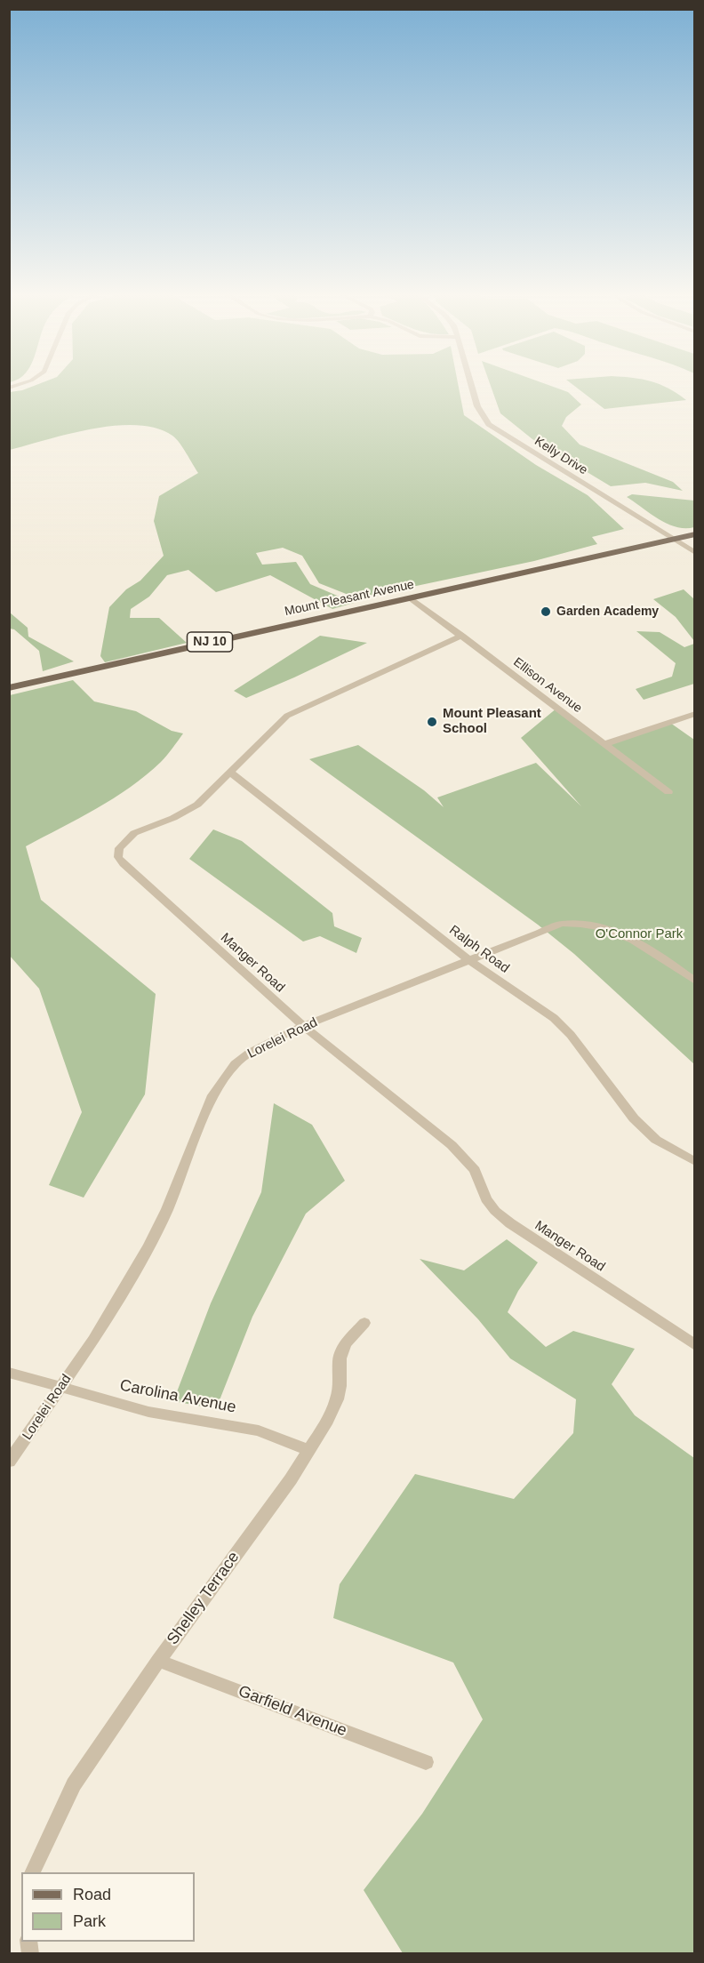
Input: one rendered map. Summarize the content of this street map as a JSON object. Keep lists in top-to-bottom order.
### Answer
{
  "streets": {
    "main road": ["Mount Pleasant Avenue", "NJ 10"],
    "street": [
      "Kelly Drive",
      "Ellison Avenue",
      "Ralph Road",
      "Manger Road",
      "Lorelei Road",
      "Carolina Avenue",
      "Shelley Terrace",
      "Garfield Avenue"
    ]
  },
  "crossings": [
    ["Kelly Drive", "Mount Pleasant Avenue"],
    ["Mount Pleasant Avenue", "Ellison Avenue"],
    ["Ellison Avenue", "Manger Road"],
    ["Ralph Road", "Manger Road"],
    ["Ralph Road", "Lorelei Road"],
    ["Manger Road", "Lorelei Road"],
    ["Lorelei Road", "Carolina Avenue"],
    ["Carolina Avenue", "Shelley Terrace"],
    ["Shelley Terrace", "Garfield Avenue"]
  ],
  "parks": ["O'Connor Park"],
  "places": ["Garden Academy", "Mount Pleasant School"],
  "legend": ["Road", "Park"]
}
